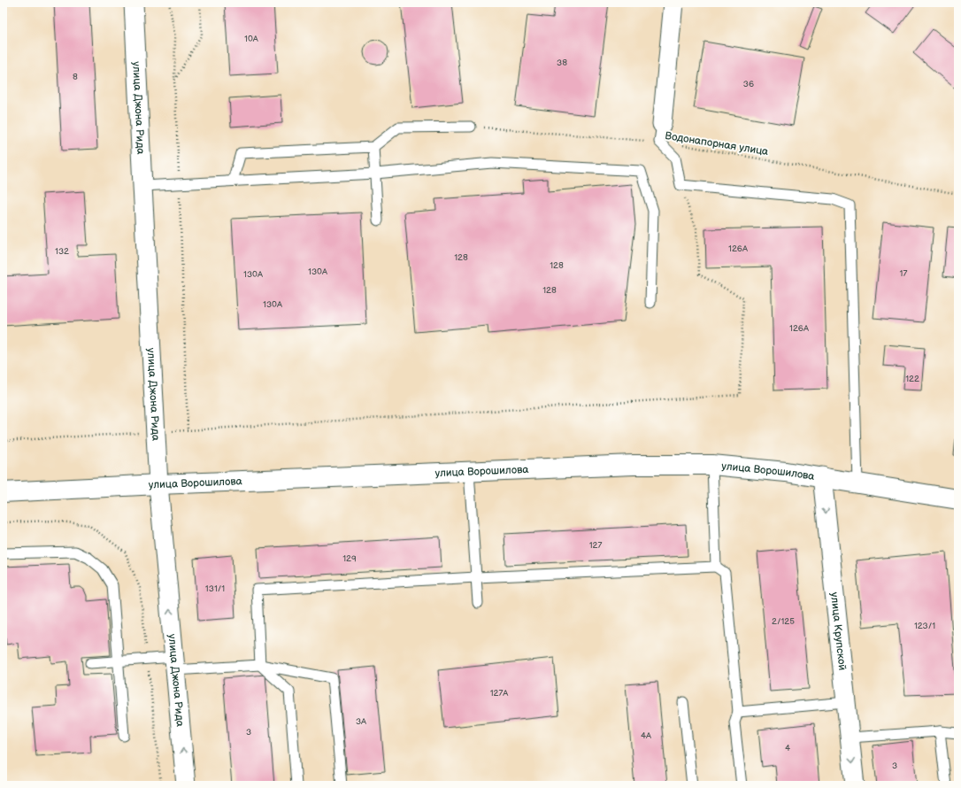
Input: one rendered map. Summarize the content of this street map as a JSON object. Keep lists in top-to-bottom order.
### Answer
{
  "streets": {
    "main road": ["улица Ворошилова"],
    "street": ["улица Джона Рида", "улица Крупской"],
    "path": ["Водонапорная улица"]
  },
  "crossings": [
    ["улица Джона Рида", "улица Ворошилова"],
    ["улица Ворошилова", "улица Крупской"]
  ],
  "one_way": ["улица Джона Рида", "улица Крупской"],
  "house_numbers": [
    "10А",
    "38",
    "8",
    "36",
    "126А",
    "132",
    "128",
    "128",
    "130А",
    "17",
    "130А",
    "128",
    "130А",
    "126А",
    "122",
    "127",
    "129",
    "131/1",
    "2/125",
    "123/1",
    "127А",
    "3А",
    "3",
    "4А",
    "4",
    "3"
  ]
}
